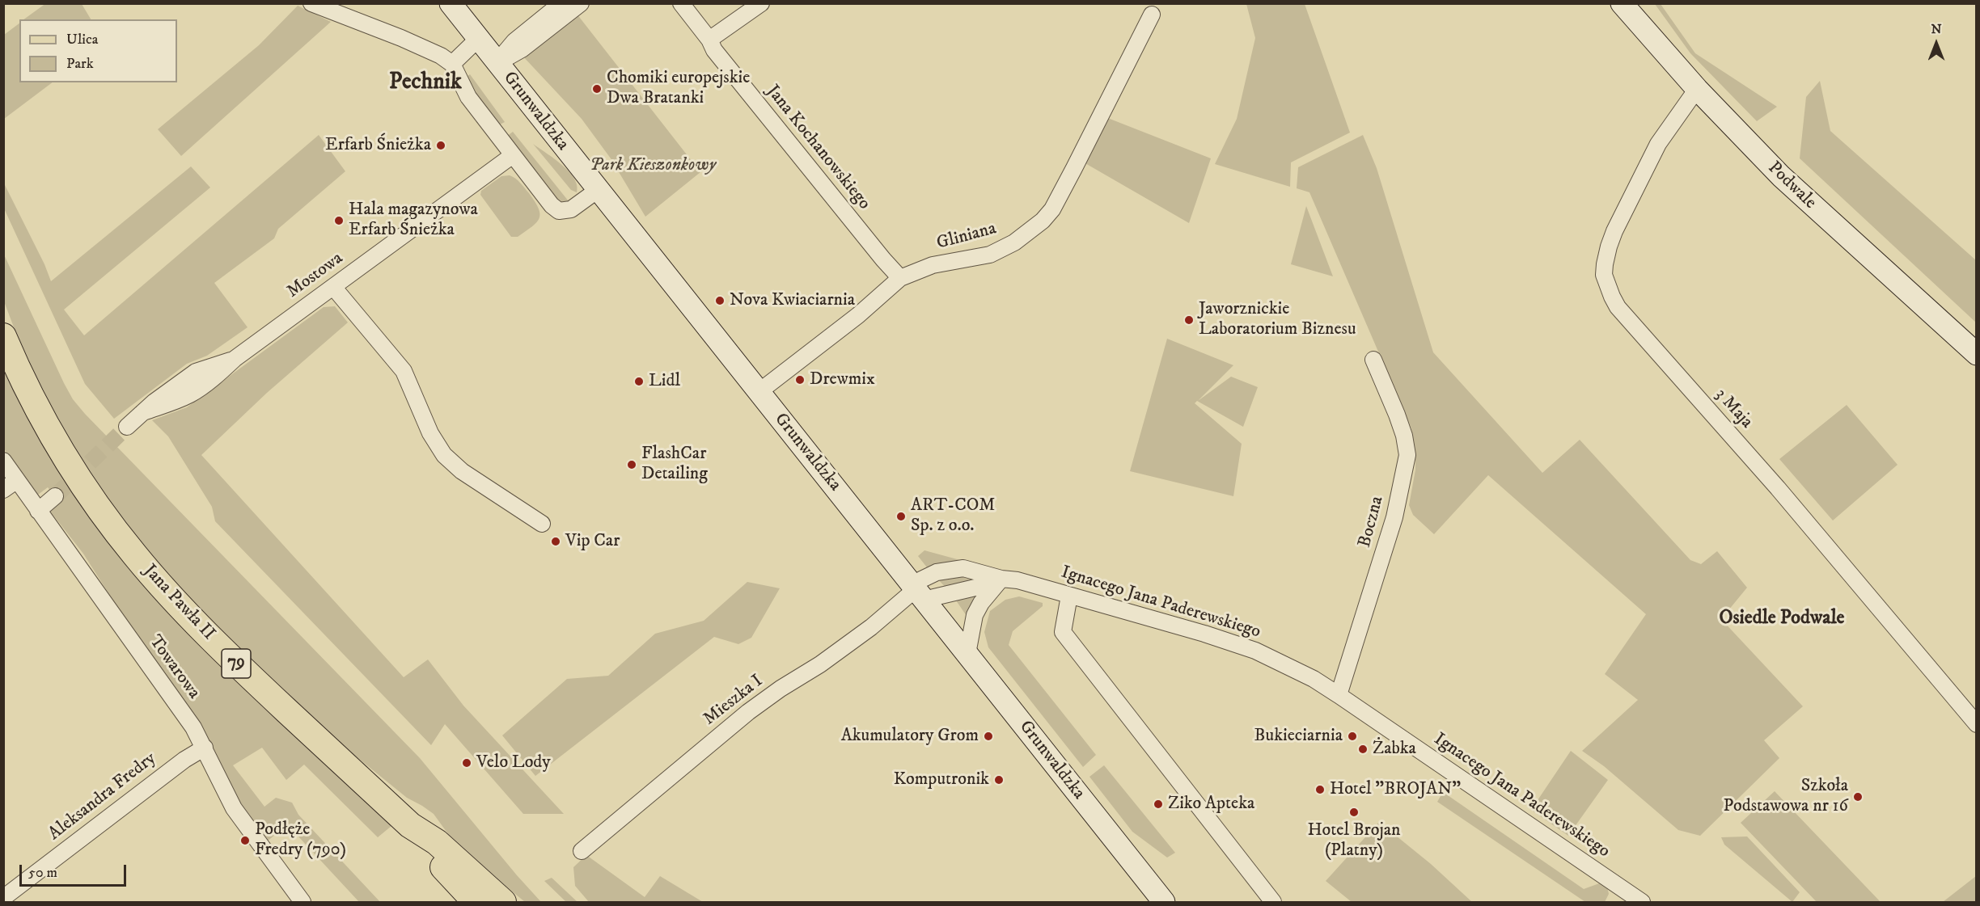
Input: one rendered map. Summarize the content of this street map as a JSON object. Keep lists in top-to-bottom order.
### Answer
{
  "streets": {
    "main road": ["Jana Pawła II", "79"],
    "street": [
      "Grunwaldzka",
      "Jana Kochanowskiego",
      "Podwale",
      "Gliniana",
      "Mostowa",
      "3 Maja",
      "Boczna",
      "Ignacego Jana Paderewskiego",
      "Towarowa",
      "Mieszka I",
      "Aleksandra Fredry"
    ]
  },
  "crossings": [
    ["Grunwaldzka", "Gliniana"],
    ["Grunwaldzka", "Ignacego Jana Paderewskiego"],
    ["Grunwaldzka", "Mieszka I"],
    ["Jana Kochanowskiego", "Gliniana"],
    ["Podwale", "3 Maja"],
    ["Boczna", "Ignacego Jana Paderewskiego"],
    ["Ignacego Jana Paderewskiego", "Mieszka I"],
    ["Towarowa", "Aleksandra Fredry"]
  ],
  "districts": ["Pechnik", "Osiedle Podwale"],
  "parks": ["Park Kieszonkowy"],
  "places": [
    "Chomiki europejskie Dwa Bratanki",
    "Erfarb Śnieżka",
    "Hala magazynowa Erfarb Śnieżka",
    "Nova Kwiaciarnia",
    "Jaworznickie Laboratorium Biznesu",
    "Drewmix",
    "Lidl",
    "FlashCar Detailing",
    "ART-COM Sp. z o.o.",
    "Vip Car",
    "Akumulatory Grom",
    "Bukieciarnia",
    "Żabka",
    "Velo Lody",
    "Komputronik",
    "Hotel \"BROJAN\"",
    "Szkoła Podstawowa nr 16",
    "Ziko Apteka",
    "Hotel Brojan (Platny)",
    "Podłęże Fredry (790)"
  ],
  "legend": ["Ulica", "Park"],
  "scale_bar": "50 m",
  "north": "top"
}
